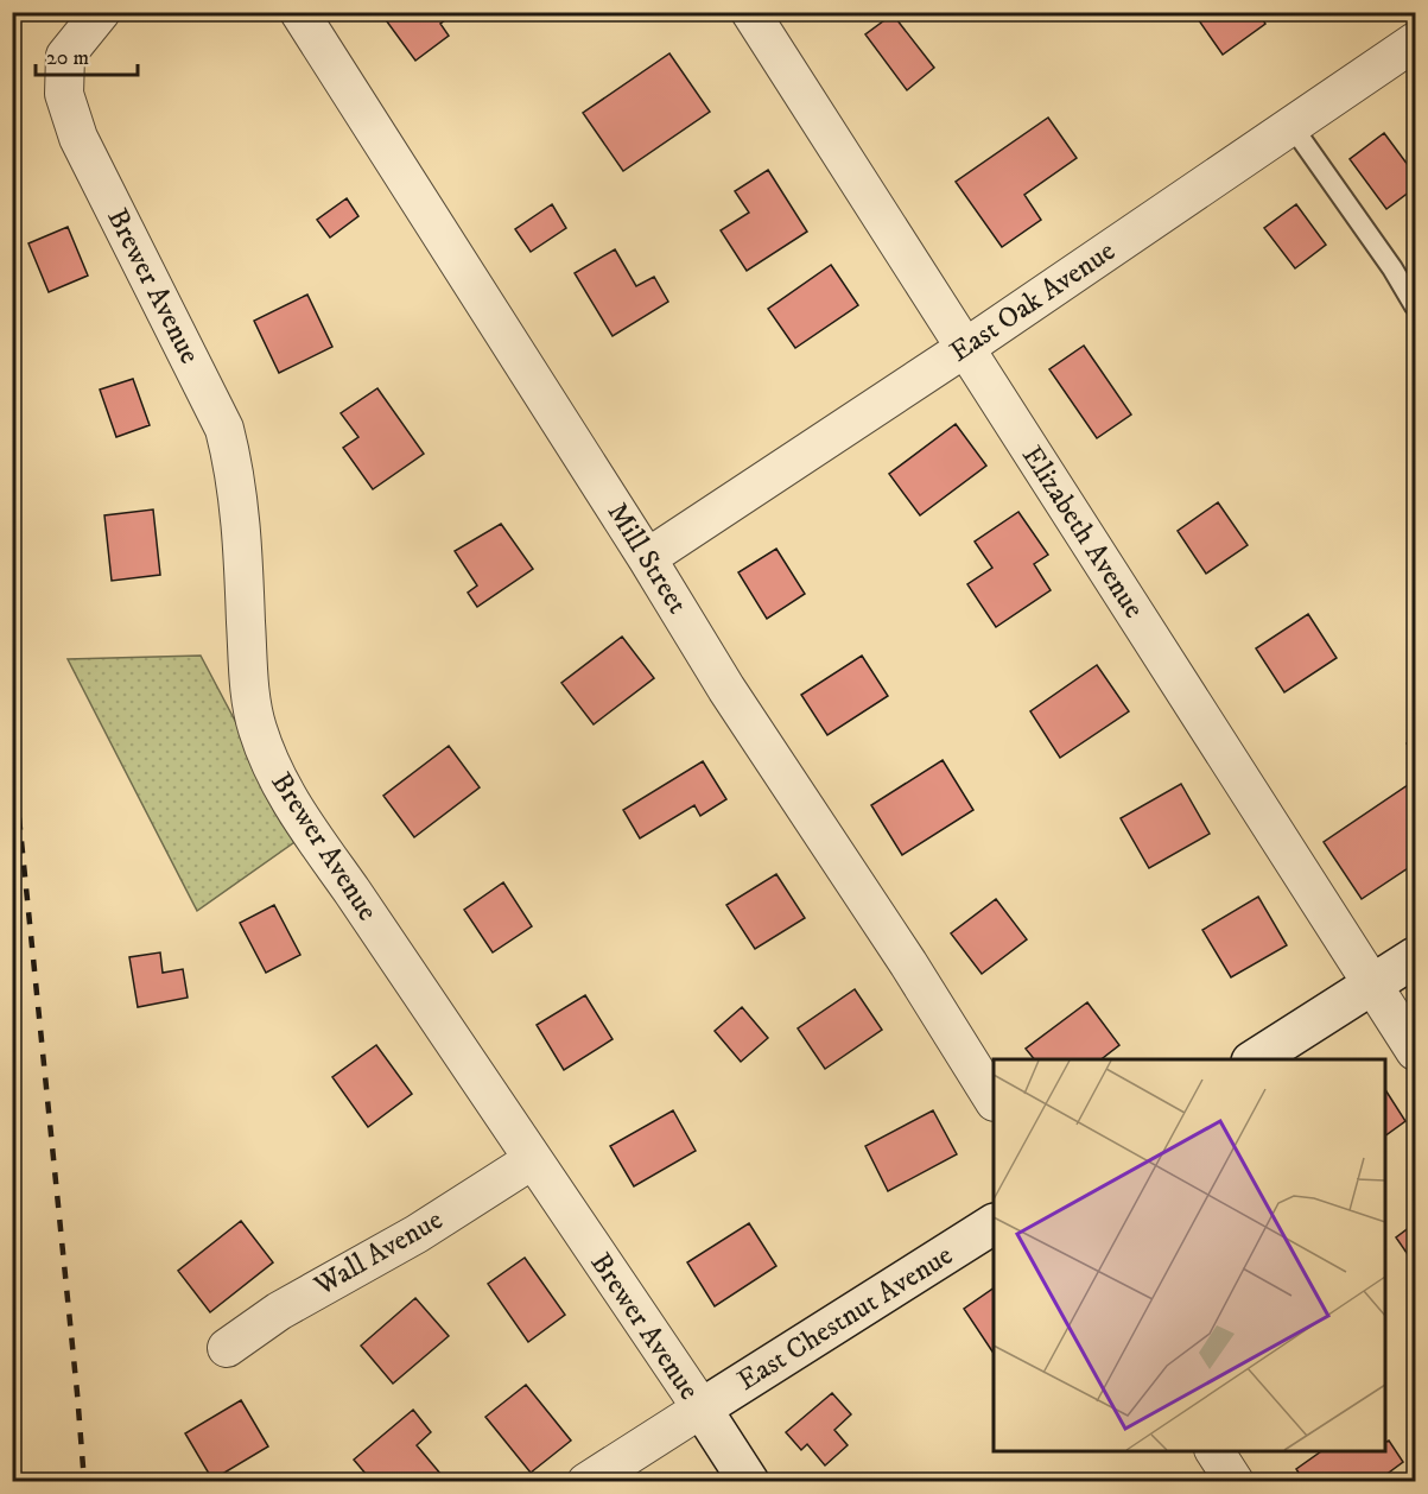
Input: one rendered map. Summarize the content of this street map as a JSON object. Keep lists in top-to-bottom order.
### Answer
{
  "streets": {
    "street": [
      "Brewer Avenue",
      "East Oak Avenue",
      "Elizabeth Avenue",
      "Mill Street",
      "Wall Avenue",
      "East Chestnut Avenue"
    ]
  },
  "crossings": [
    ["Brewer Avenue", "Wall Avenue"],
    ["Brewer Avenue", "East Chestnut Avenue"],
    ["East Oak Avenue", "Elizabeth Avenue"],
    ["East Oak Avenue", "Mill Street"]
  ],
  "scale_bar": "20 m"
}
